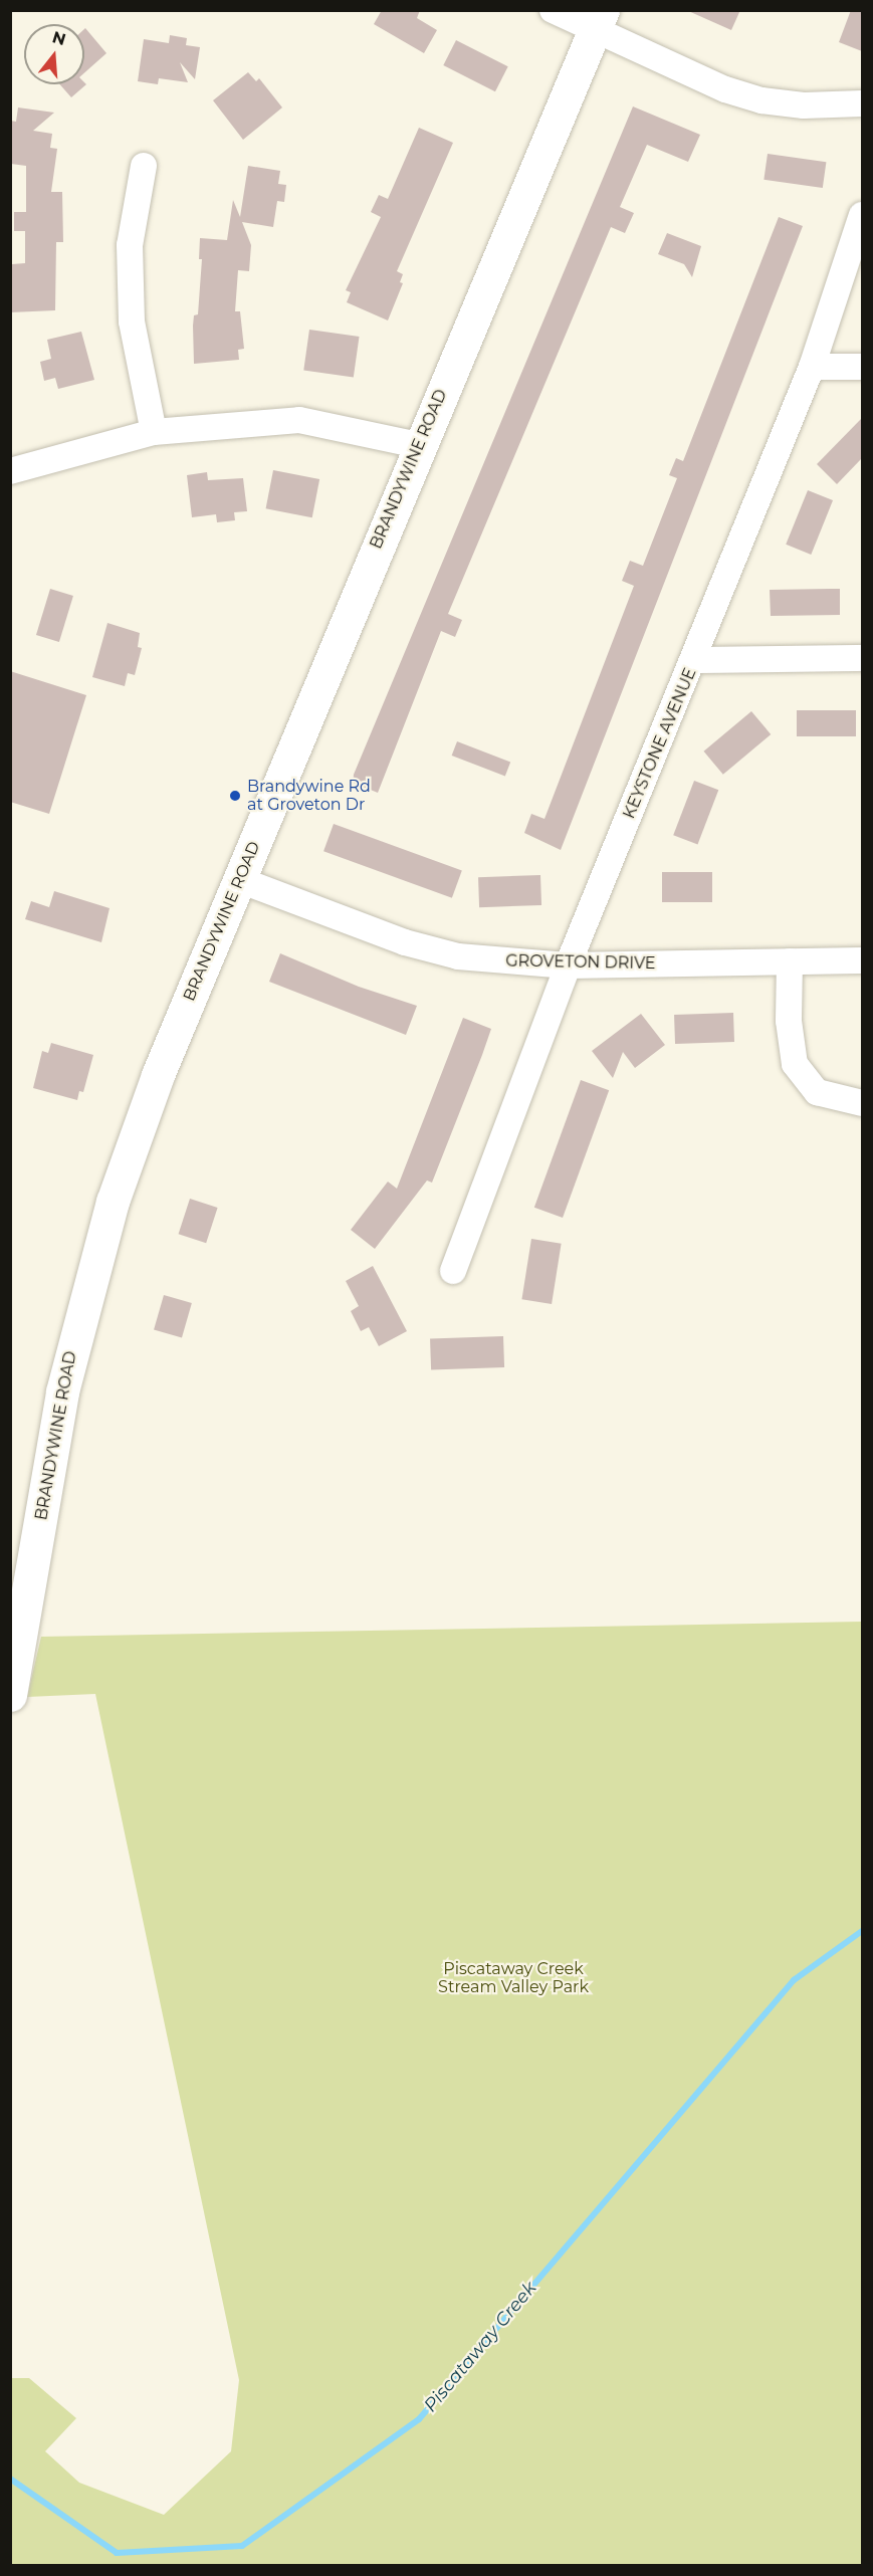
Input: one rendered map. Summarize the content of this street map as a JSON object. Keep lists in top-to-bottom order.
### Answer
{
  "streets": {
    "main road": ["BRANDYWINE ROAD"],
    "street": ["KEYSTONE AVENUE", "GROVETON DRIVE"]
  },
  "crossings": [
    ["BRANDYWINE ROAD", "GROVETON DRIVE"],
    ["KEYSTONE AVENUE", "GROVETON DRIVE"]
  ],
  "water": ["Piscataway Creek"],
  "parks": ["Piscataway Creek Stream Valley Park"],
  "places": ["Brandywine Rd at Groveton Dr"],
  "north": "top"
}
